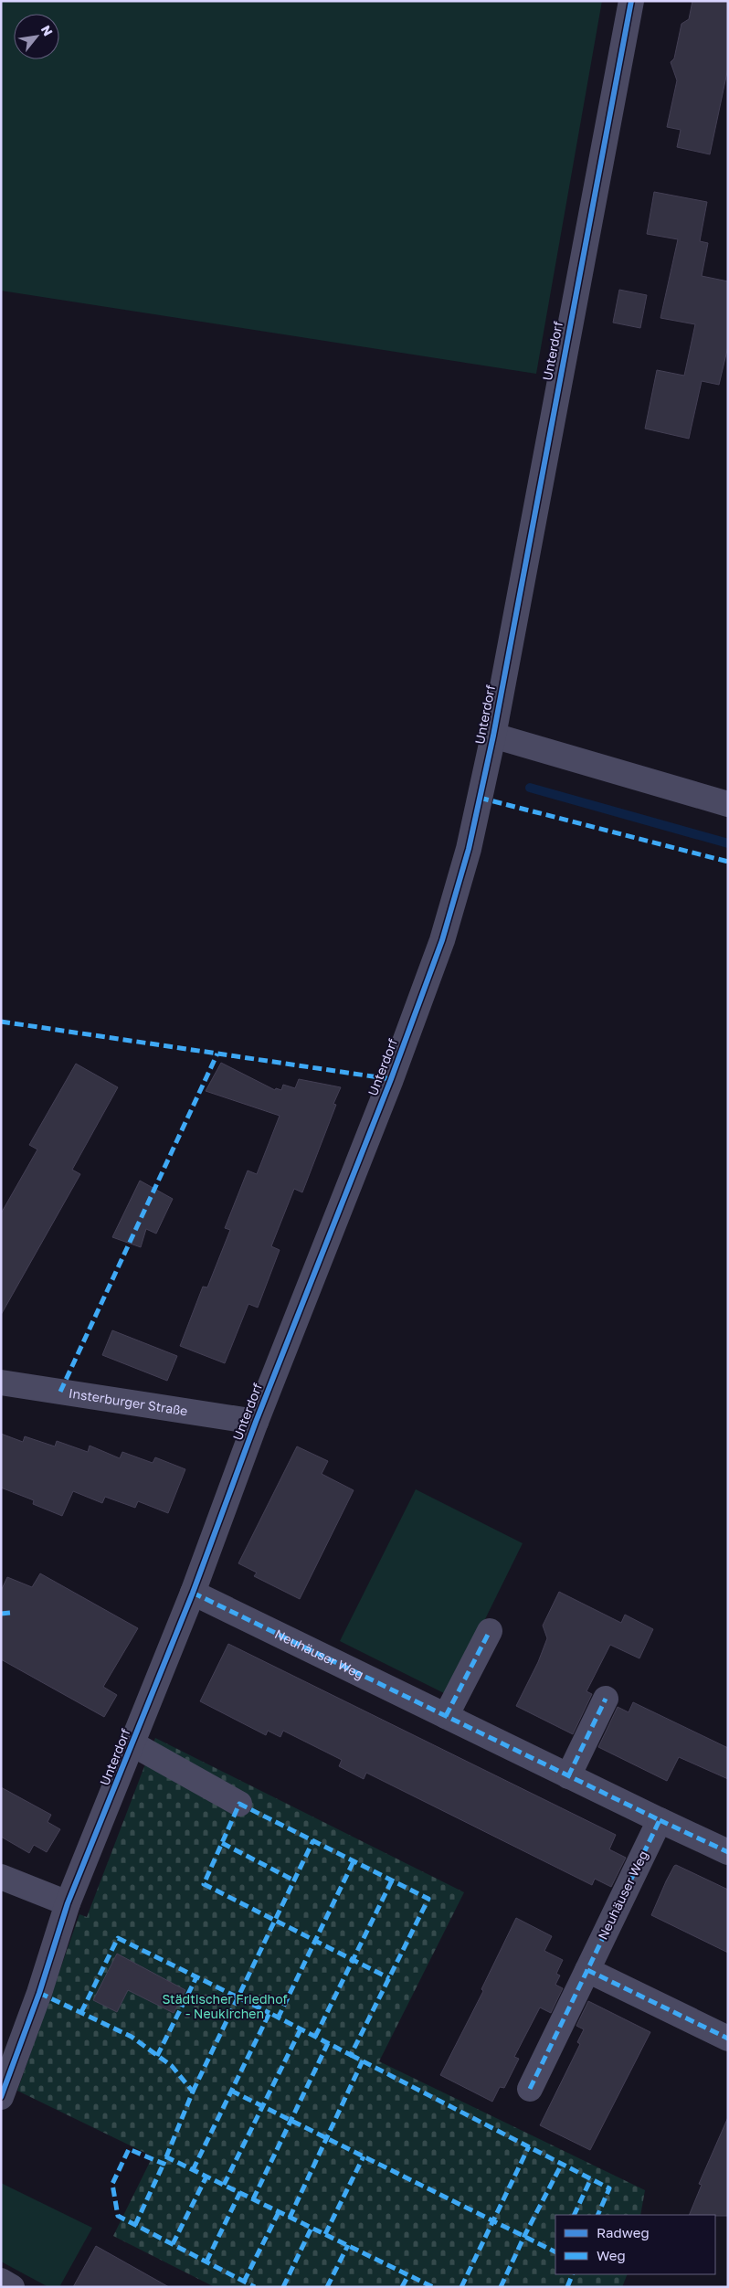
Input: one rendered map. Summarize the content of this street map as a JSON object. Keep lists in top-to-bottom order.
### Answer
{
  "streets": {
    "street": ["Unterdorf", "Insterburger Straße", "Neuhäuser Weg"]
  },
  "crossings": [
    ["Unterdorf", "Insterburger Straße"],
    ["Unterdorf", "Neuhäuser Weg"]
  ],
  "parks": ["Städtischer Friedhof - Neukirchen"],
  "legend": ["Radweg", "Weg"],
  "north": "top right"
}
